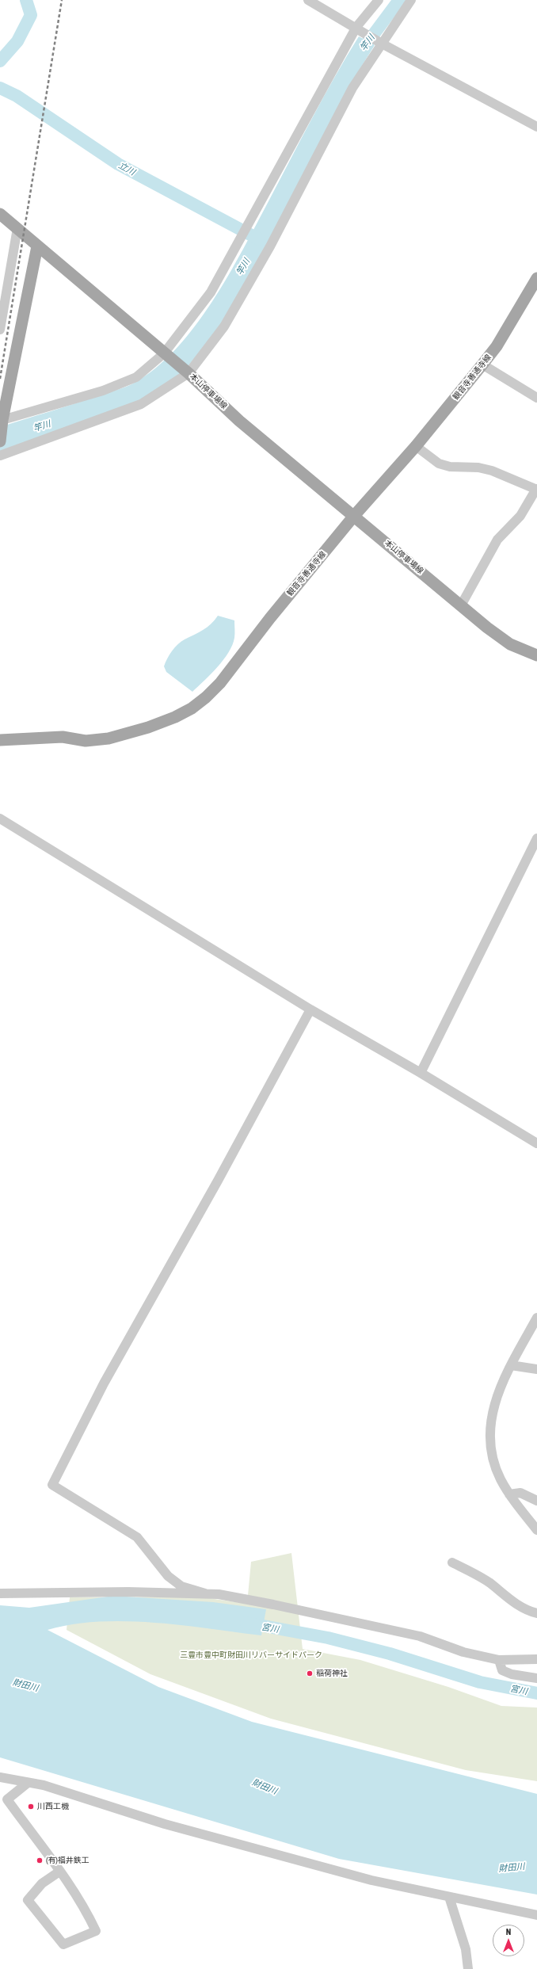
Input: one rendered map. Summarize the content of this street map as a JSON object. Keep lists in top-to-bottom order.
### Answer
{
  "streets": {
    "main road": ["観音寺善通寺線", "本山停車場線"]
  },
  "crossings": [
    ["観音寺善通寺線", "本山停車場線"]
  ],
  "water": [
    "竿川",
    "立川",
    "宮川",
    "財田川"
  ],
  "parks": ["三豊市豊中町財田川リバーサイドパーク"],
  "places": ["稲荷神社", "川西工機", "(有)福井鉄工"],
  "north": "top"
}
